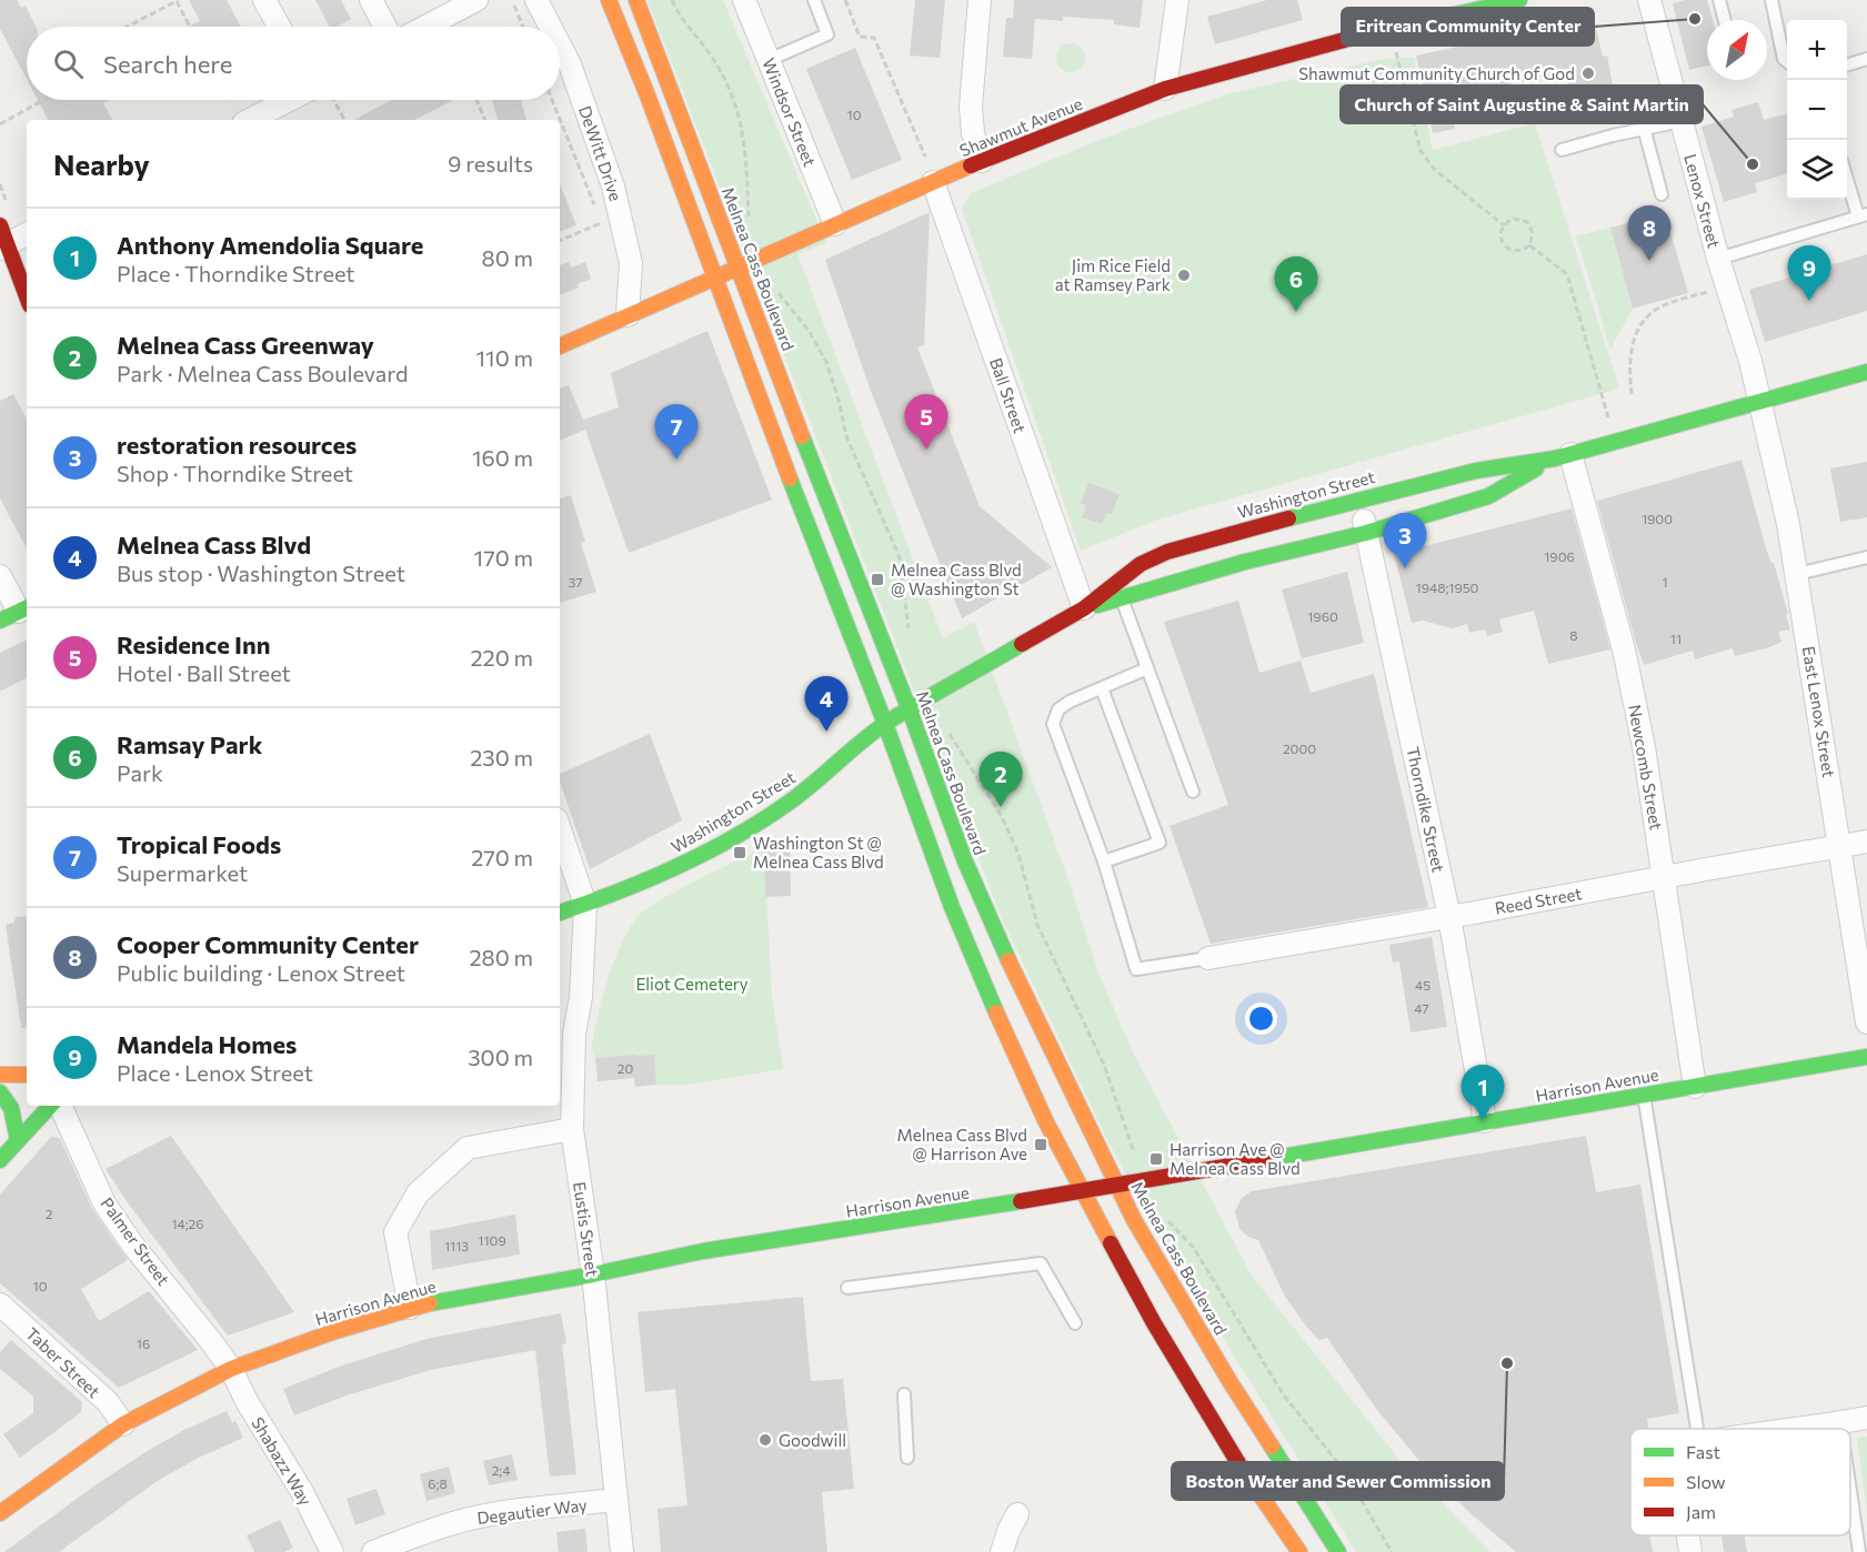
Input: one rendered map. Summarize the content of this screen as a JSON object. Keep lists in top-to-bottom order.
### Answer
{
  "streets": {
    "main road": [
      "Shawmut Avenue",
      "Melnea Cass Boulevard",
      "Washington Street",
      "Harrison Avenue"
    ],
    "street": [
      "Windsor Street",
      "DeWitt Drive",
      "Lenox Street",
      "Ball Street",
      "East Lenox Street",
      "Newcomb Street",
      "Thorndike Street",
      "Reed Street",
      "Eustis Street",
      "Palmer Street",
      "Taber Street",
      "Shabazz Way",
      "Degautier Way"
    ]
  },
  "crossings": [
    ["Windsor Street", "Shawmut Avenue"],
    ["Shawmut Avenue", "DeWitt Drive"],
    ["Shawmut Avenue", "Melnea Cass Boulevard"],
    ["Shawmut Avenue", "Ball Street"],
    ["Lenox Street", "Washington Street"],
    ["Lenox Street", "East Lenox Street"],
    ["Melnea Cass Boulevard", "Washington Street"],
    ["Melnea Cass Boulevard", "Harrison Avenue"],
    ["Ball Street", "Washington Street"],
    ["Washington Street", "East Lenox Street"],
    ["Washington Street", "Newcomb Street"],
    ["Washington Street", "Thorndike Street"],
    ["Washington Street", "Eustis Street"],
    ["East Lenox Street", "Reed Street"],
    ["Newcomb Street", "Reed Street"],
    ["Newcomb Street", "Harrison Avenue"],
    ["Thorndike Street", "Reed Street"],
    ["Thorndike Street", "Harrison Avenue"],
    ["Harrison Avenue", "Eustis Street"],
    ["Harrison Avenue", "Palmer Street"],
    ["Harrison Avenue", "Taber Street"],
    ["Harrison Avenue", "Shabazz Way"],
    ["Eustis Street", "Degautier Way"],
    ["Palmer Street", "Shabazz Way"]
  ],
  "parks": ["Eliot Cemetery"],
  "places": {
    "other": [
      "Eritrean Community Center",
      "Shawmut Community Church of God",
      "Church of Saint Augustine & Saint Martin",
      "Jim Rice Field at Ramsey Park",
      "Boston Water and Sewer Commission",
      "Goodwill"
    ],
    "transit": [
      "Melnea Cass Blvd @ Washington St",
      "Washington St @ Melnea Cass Blvd",
      "Melnea Cass Blvd @ Harrison Ave",
      "Harrison Ave @ Melnea Cass Blvd"
    ]
  },
  "house_numbers": [
    "10",
    "1900",
    "1906",
    "37",
    "1",
    "1948;1950",
    "1960",
    "8",
    "11",
    "2000",
    "45",
    "47",
    "20",
    "2",
    "14;26",
    "1109",
    "1113",
    "10",
    "16",
    "2;4",
    "6;8"
  ],
  "legend": ["Fast", "Slow", "Jam"],
  "north": "top right",
  "page": {
    "map_buttons": ["+", "−"],
    "search": "Search here",
    "heading": ["Nearby", "9 results"],
    "pins": [
      "8",
      "9",
      "6",
      "5",
      "7",
      "3",
      "4",
      "2",
      "1"
    ],
    "list": [
      {
        "mark": "1",
        "name": "Anthony Amendolia Square",
        "note": "Place · Thorndike Street",
        "value": "80 m"
      },
      {
        "mark": "2",
        "name": "Melnea Cass Greenway",
        "note": "Park · Melnea Cass Boulevard",
        "value": "110 m"
      },
      {
        "mark": "3",
        "name": "restoration resources",
        "note": "Shop · Thorndike Street",
        "value": "160 m"
      },
      {
        "mark": "4",
        "name": "Melnea Cass Blvd",
        "note": "Bus stop · Washington Street",
        "value": "170 m"
      },
      {
        "mark": "5",
        "name": "Residence Inn",
        "note": "Hotel · Ball Street",
        "value": "220 m"
      },
      {
        "mark": "6",
        "name": "Ramsay Park",
        "note": "Park",
        "value": "230 m"
      },
      {
        "mark": "7",
        "name": "Tropical Foods",
        "note": "Supermarket",
        "value": "270 m"
      },
      {
        "mark": "8",
        "name": "Cooper Community Center",
        "note": "Public building · Lenox Street",
        "value": "280 m"
      },
      {
        "mark": "9",
        "name": "Mandela Homes",
        "note": "Place · Lenox Street",
        "value": "300 m"
      }
    ]
  }
}
